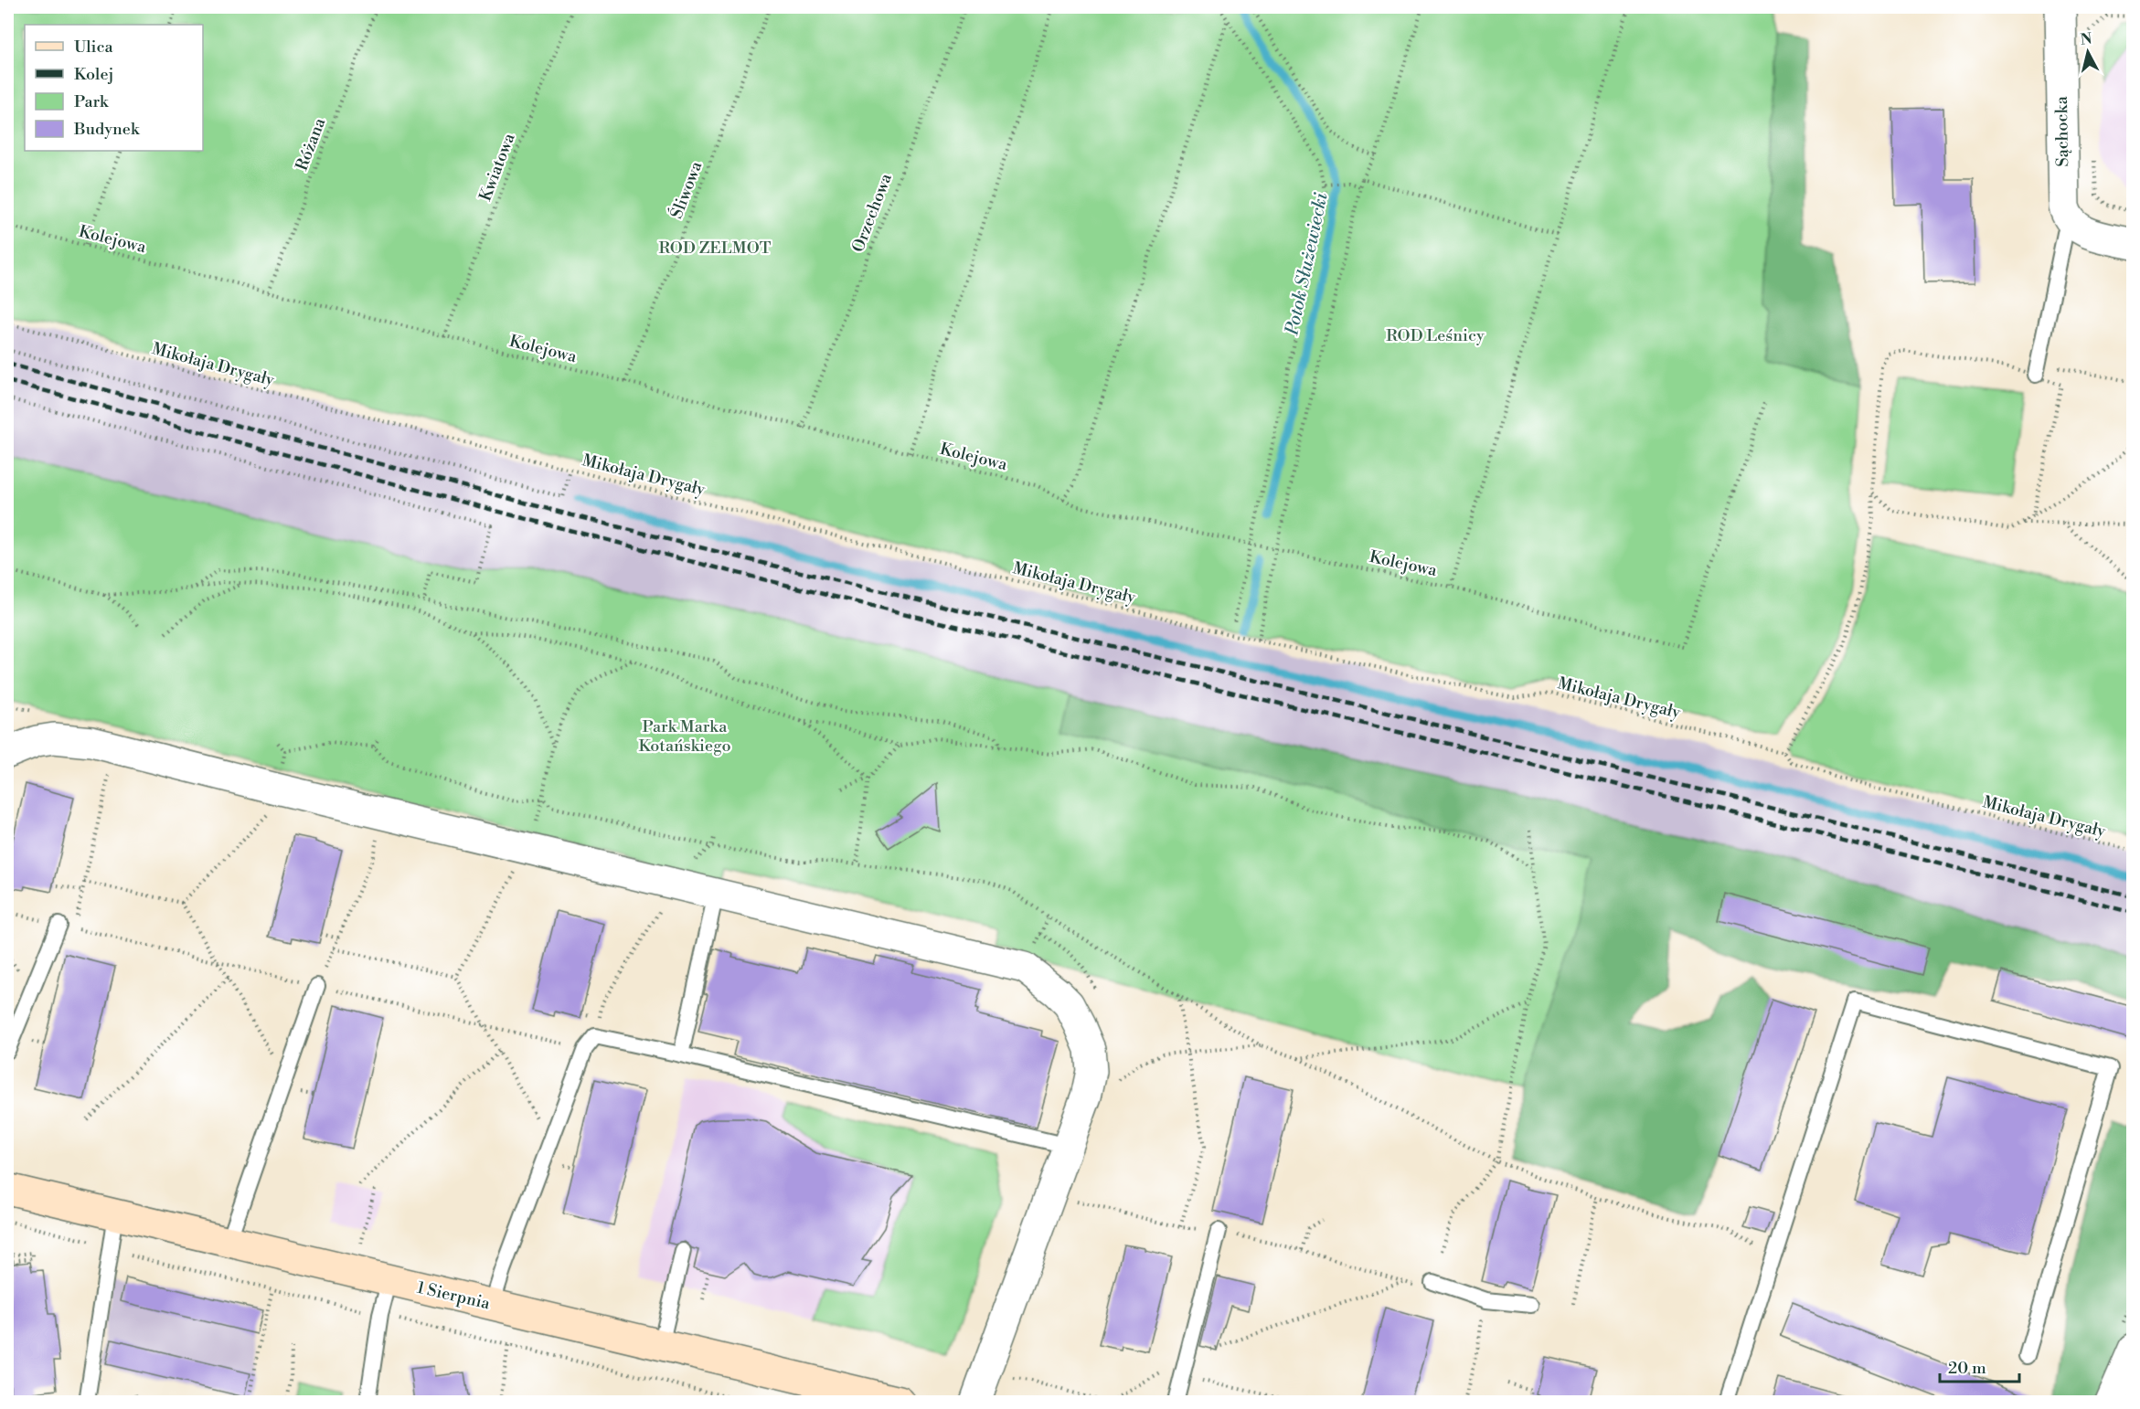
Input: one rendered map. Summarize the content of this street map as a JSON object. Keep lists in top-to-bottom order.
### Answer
{
  "streets": {
    "street": ["Sąchocka", "1 Sierpnia"],
    "path": [
      "Różana",
      "Kwiatowa",
      "Śliwowa",
      "Orzechowa",
      "Kolejowa",
      "Mikołaja Drygały"
    ]
  },
  "crossings": [
    ["Różana", "Kolejowa"],
    ["Kwiatowa", "Kolejowa"],
    ["Śliwowa", "Kolejowa"],
    ["Orzechowa", "Kolejowa"]
  ],
  "water": ["Potok Służewiecki"],
  "parks": ["ROD ZELMOT", "ROD Leśnicy", "Park Marka Kotańskiego"],
  "legend": [
    "Ulica",
    "Kolej",
    "Park",
    "Budynek"
  ],
  "scale_bar": "20 m",
  "north": "top"
}
